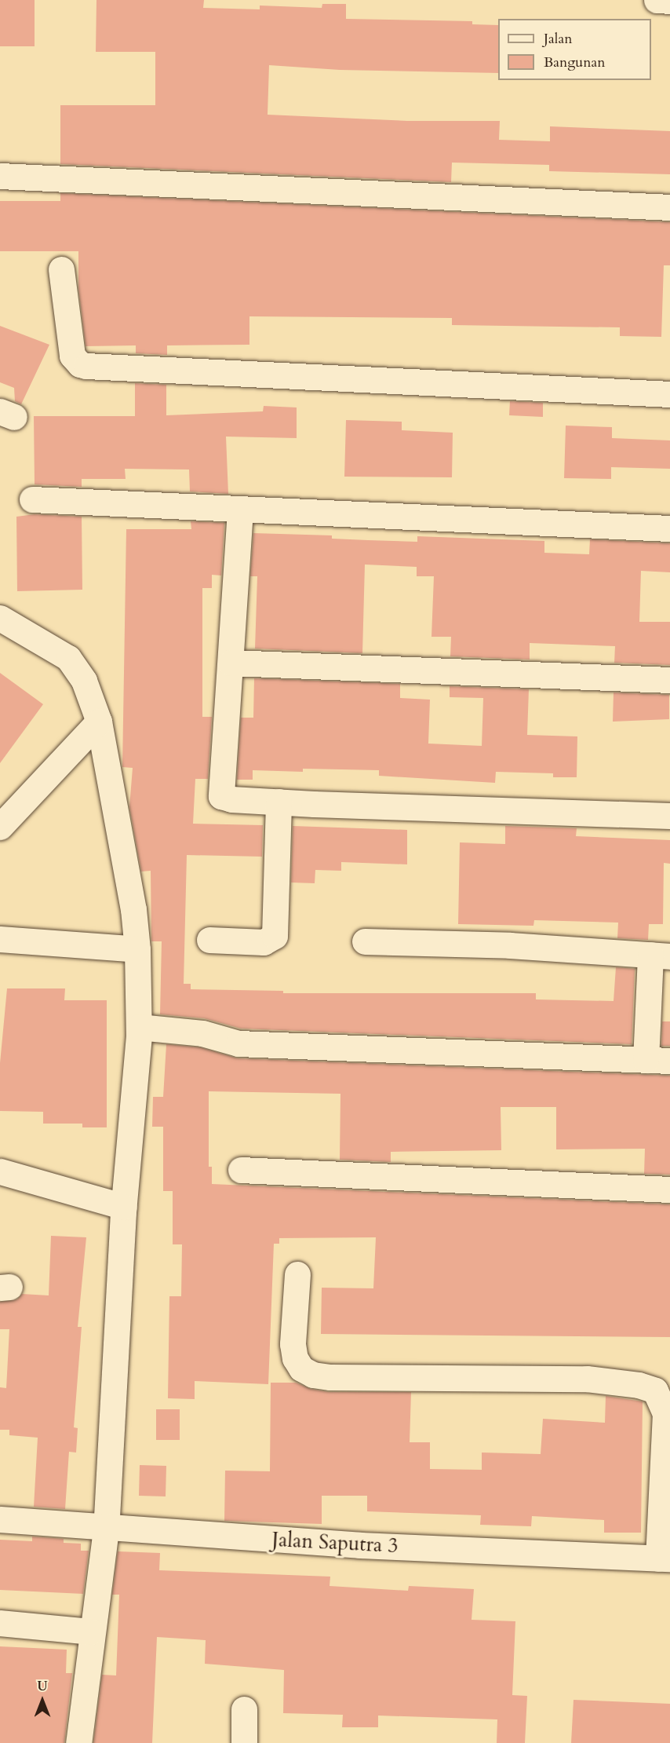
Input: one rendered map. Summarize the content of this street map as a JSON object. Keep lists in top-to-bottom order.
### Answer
{
  "streets": {
    "street": ["Jalan Saputra 3"]
  },
  "legend": ["Jalan", "Bangunan"],
  "north": "top"
}
